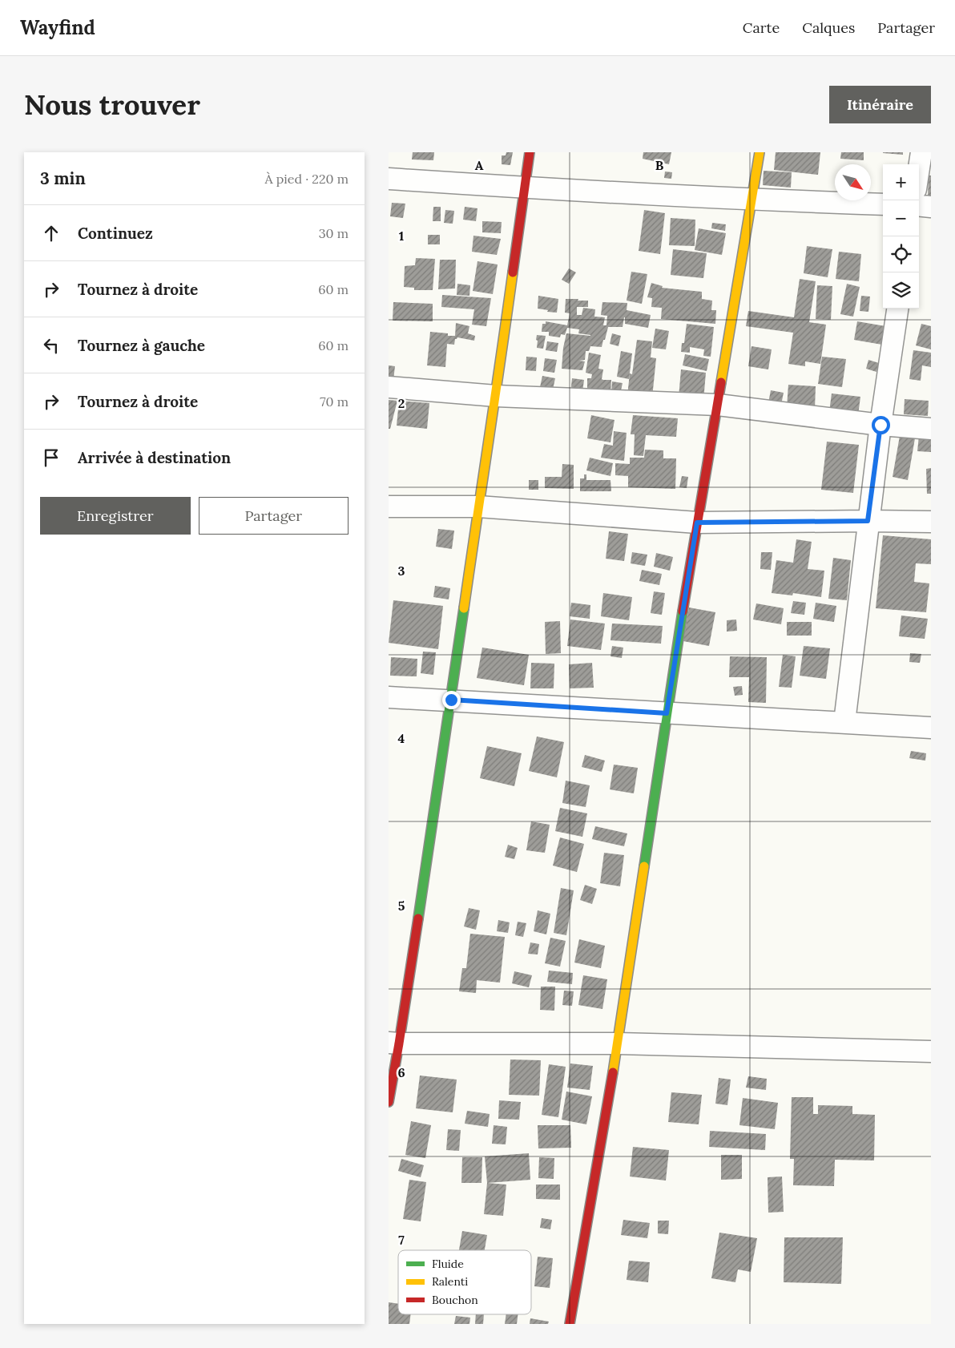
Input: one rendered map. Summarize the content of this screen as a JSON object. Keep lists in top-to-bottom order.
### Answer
{
  "legend": ["Fluide", "Ralenti", "Bouchon"],
  "north": "bottom right",
  "page": {
    "header": "Wayfind",
    "nav": ["Carte", "Calques", "Partager"],
    "buttons": [
      "Itinéraire",
      ["Enregistrer", "Partager"]
    ],
    "title": "Nous trouver",
    "heading": ["3 min", "À pied · 220 m"],
    "map_buttons": ["+", "−"],
    "list": [
      ["Continuez", "30 m"],
      ["Tournez à droite", "60 m"],
      ["Tournez à gauche", "60 m"],
      ["Tournez à droite", "70 m"],
      "Arrivée à destination"
    ]
  },
  "grid": {
    "columns": ["A", "B"],
    "rows": [
      "1",
      "2",
      "3",
      "4",
      "5",
      "6",
      "7"
    ]
  }
}
